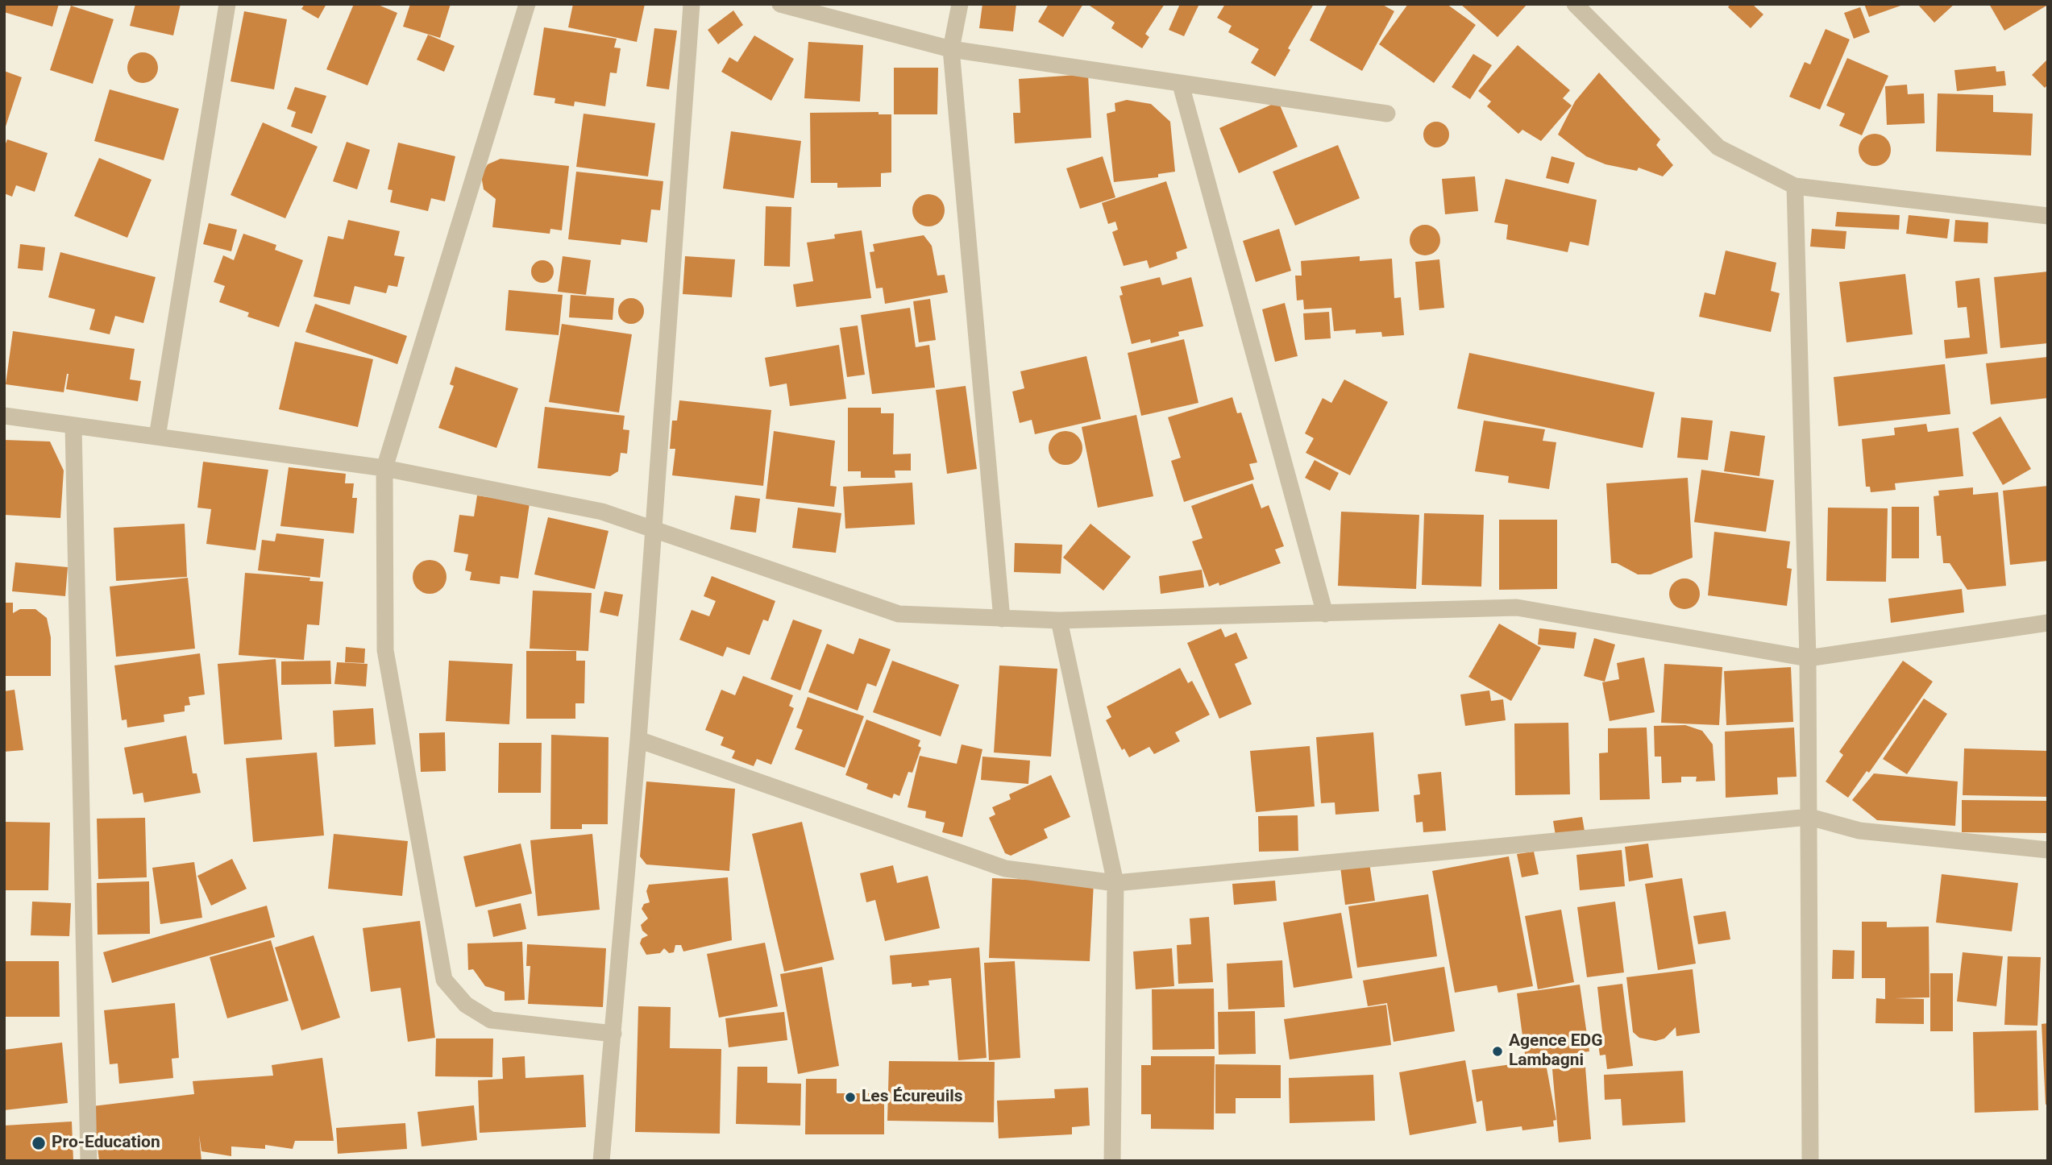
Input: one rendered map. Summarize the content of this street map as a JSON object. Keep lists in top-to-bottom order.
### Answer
{
  "places": ["Agence EDG Lambagni", "Les Écureuils", "Pro-Education"]
}
